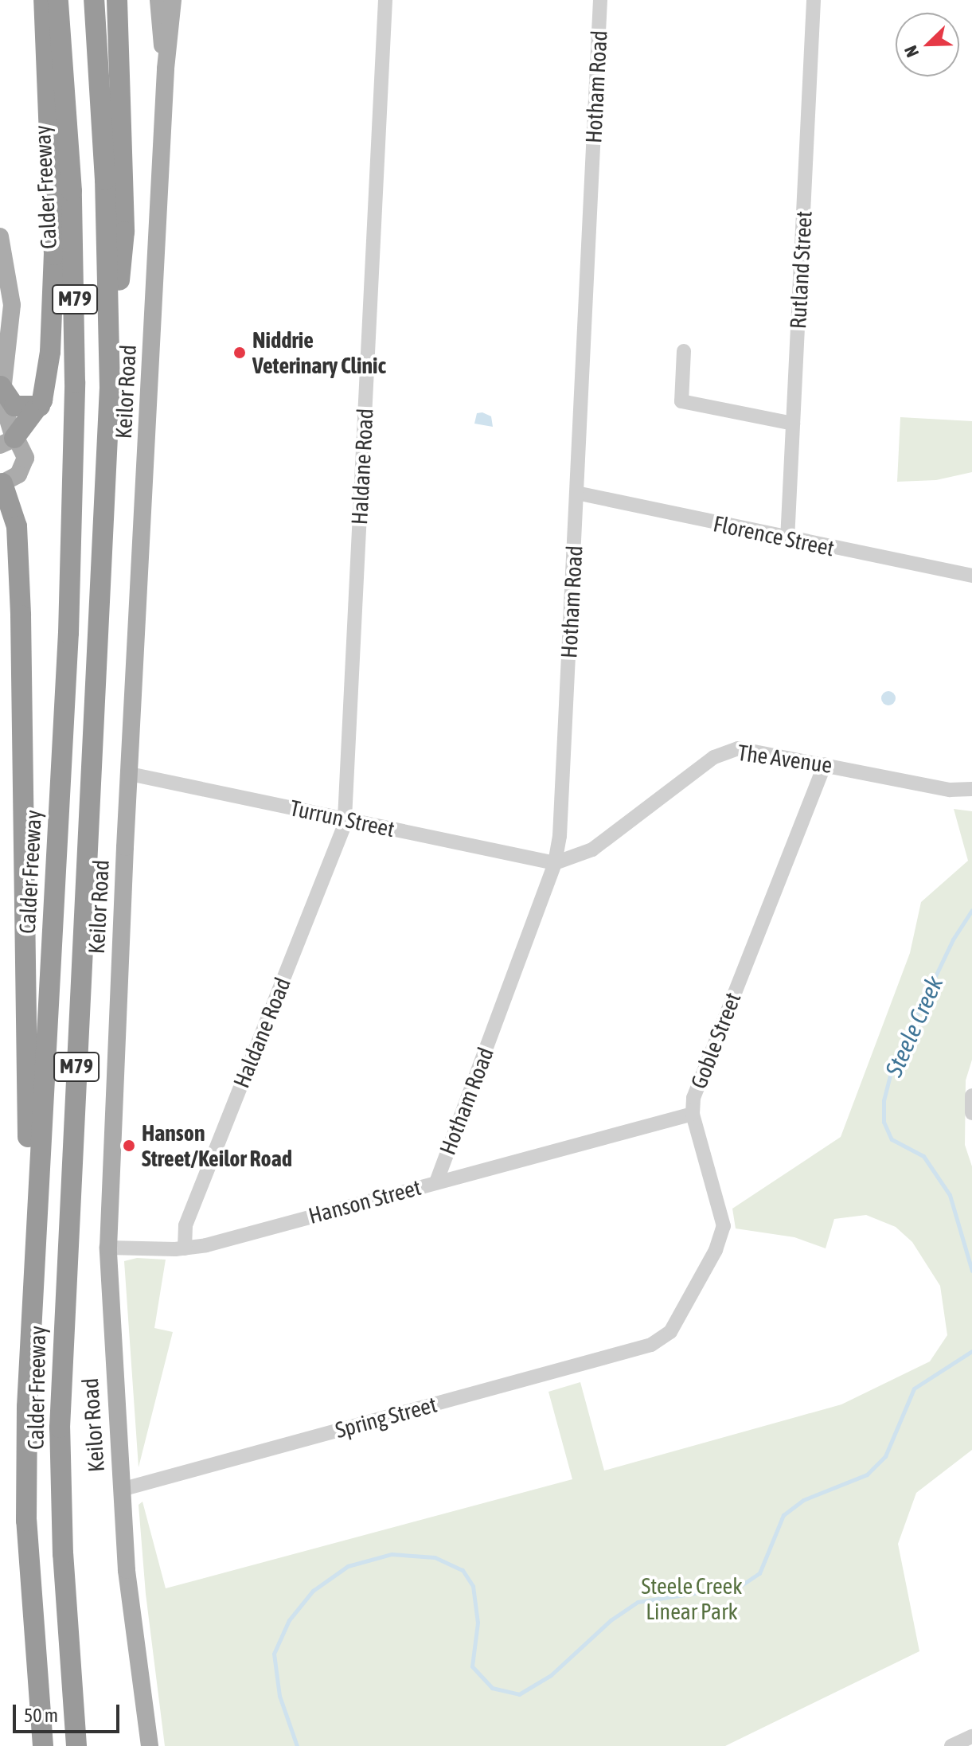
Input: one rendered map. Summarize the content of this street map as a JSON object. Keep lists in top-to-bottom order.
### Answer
{
  "streets": {
    "highway": ["Calder Freeway", "M79"],
    "main road": ["Keilor Road"],
    "street": [
      "Hotham Road",
      "Rutland Street",
      "Haldane Road",
      "Florence Street",
      "The Avenue",
      "Turrun Street",
      "Goble Street",
      "Hanson Street",
      "Spring Street"
    ]
  },
  "crossings": [
    ["Hotham Road", "Florence Street"],
    ["Hotham Road", "The Avenue"],
    ["Hotham Road", "Turrun Street"],
    ["Hotham Road", "Hanson Street"],
    ["Rutland Street", "Florence Street"],
    ["Keilor Road", "Turrun Street"],
    ["Keilor Road", "Hanson Street"],
    ["Keilor Road", "Spring Street"],
    ["Haldane Road", "Turrun Street"],
    ["Haldane Road", "Hanson Street"],
    ["The Avenue", "Turrun Street"],
    ["The Avenue", "Goble Street"],
    ["Goble Street", "Hanson Street"],
    ["Goble Street", "Spring Street"]
  ],
  "water": ["Steele Creek"],
  "parks": ["Steele Creek Linear Park"],
  "places": ["Niddrie Veterinary Clinic", "Hanson Street/Keilor Road"],
  "scale_bar": "50 m",
  "north": "bottom left"
}
